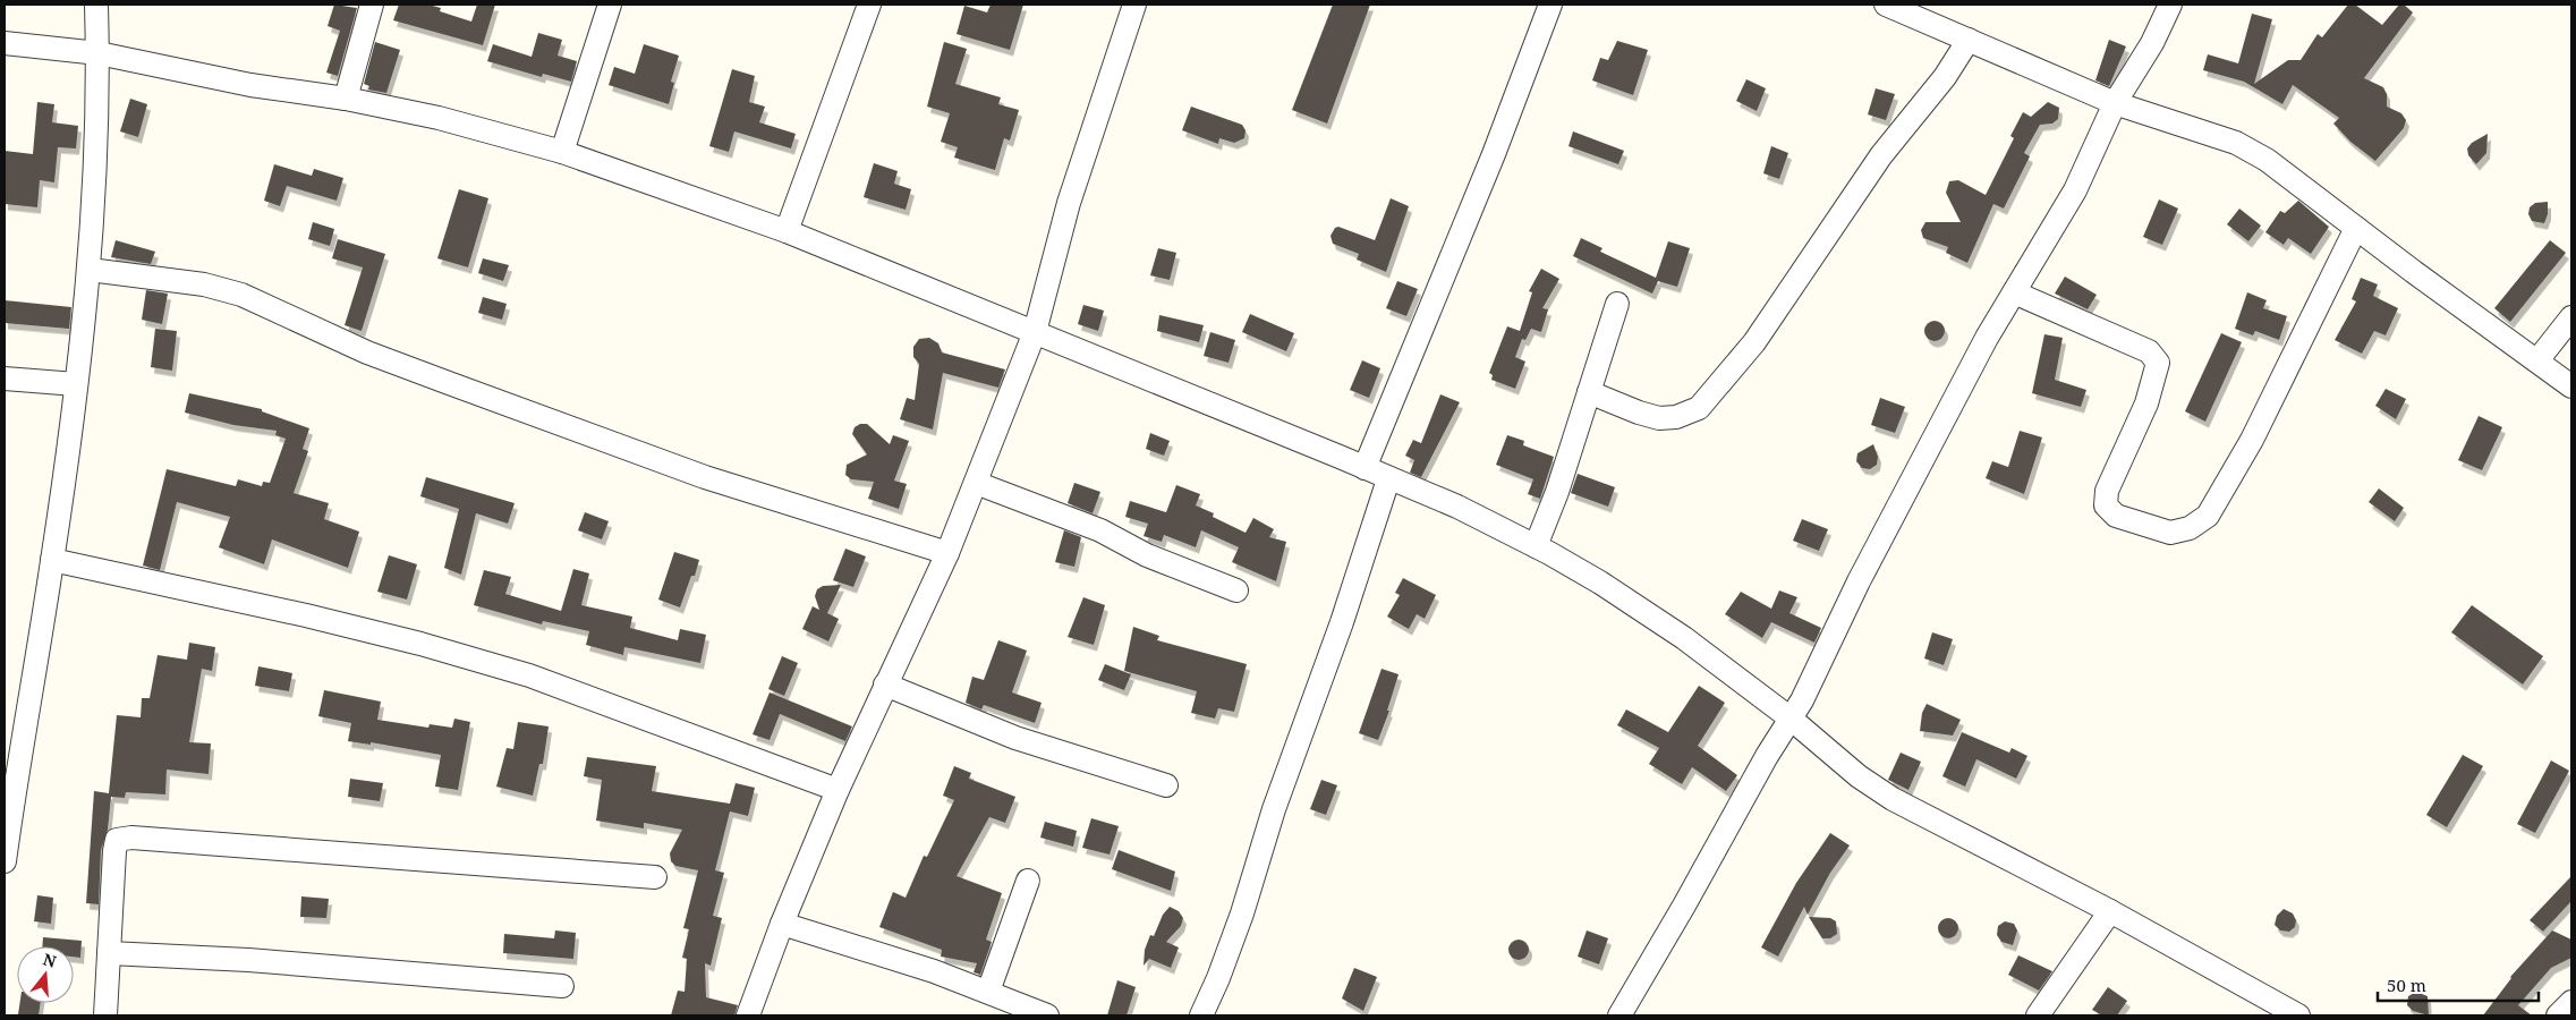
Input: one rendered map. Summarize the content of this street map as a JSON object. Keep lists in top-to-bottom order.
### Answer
{
  "scale_bar": "50 m",
  "north": "top"
}
